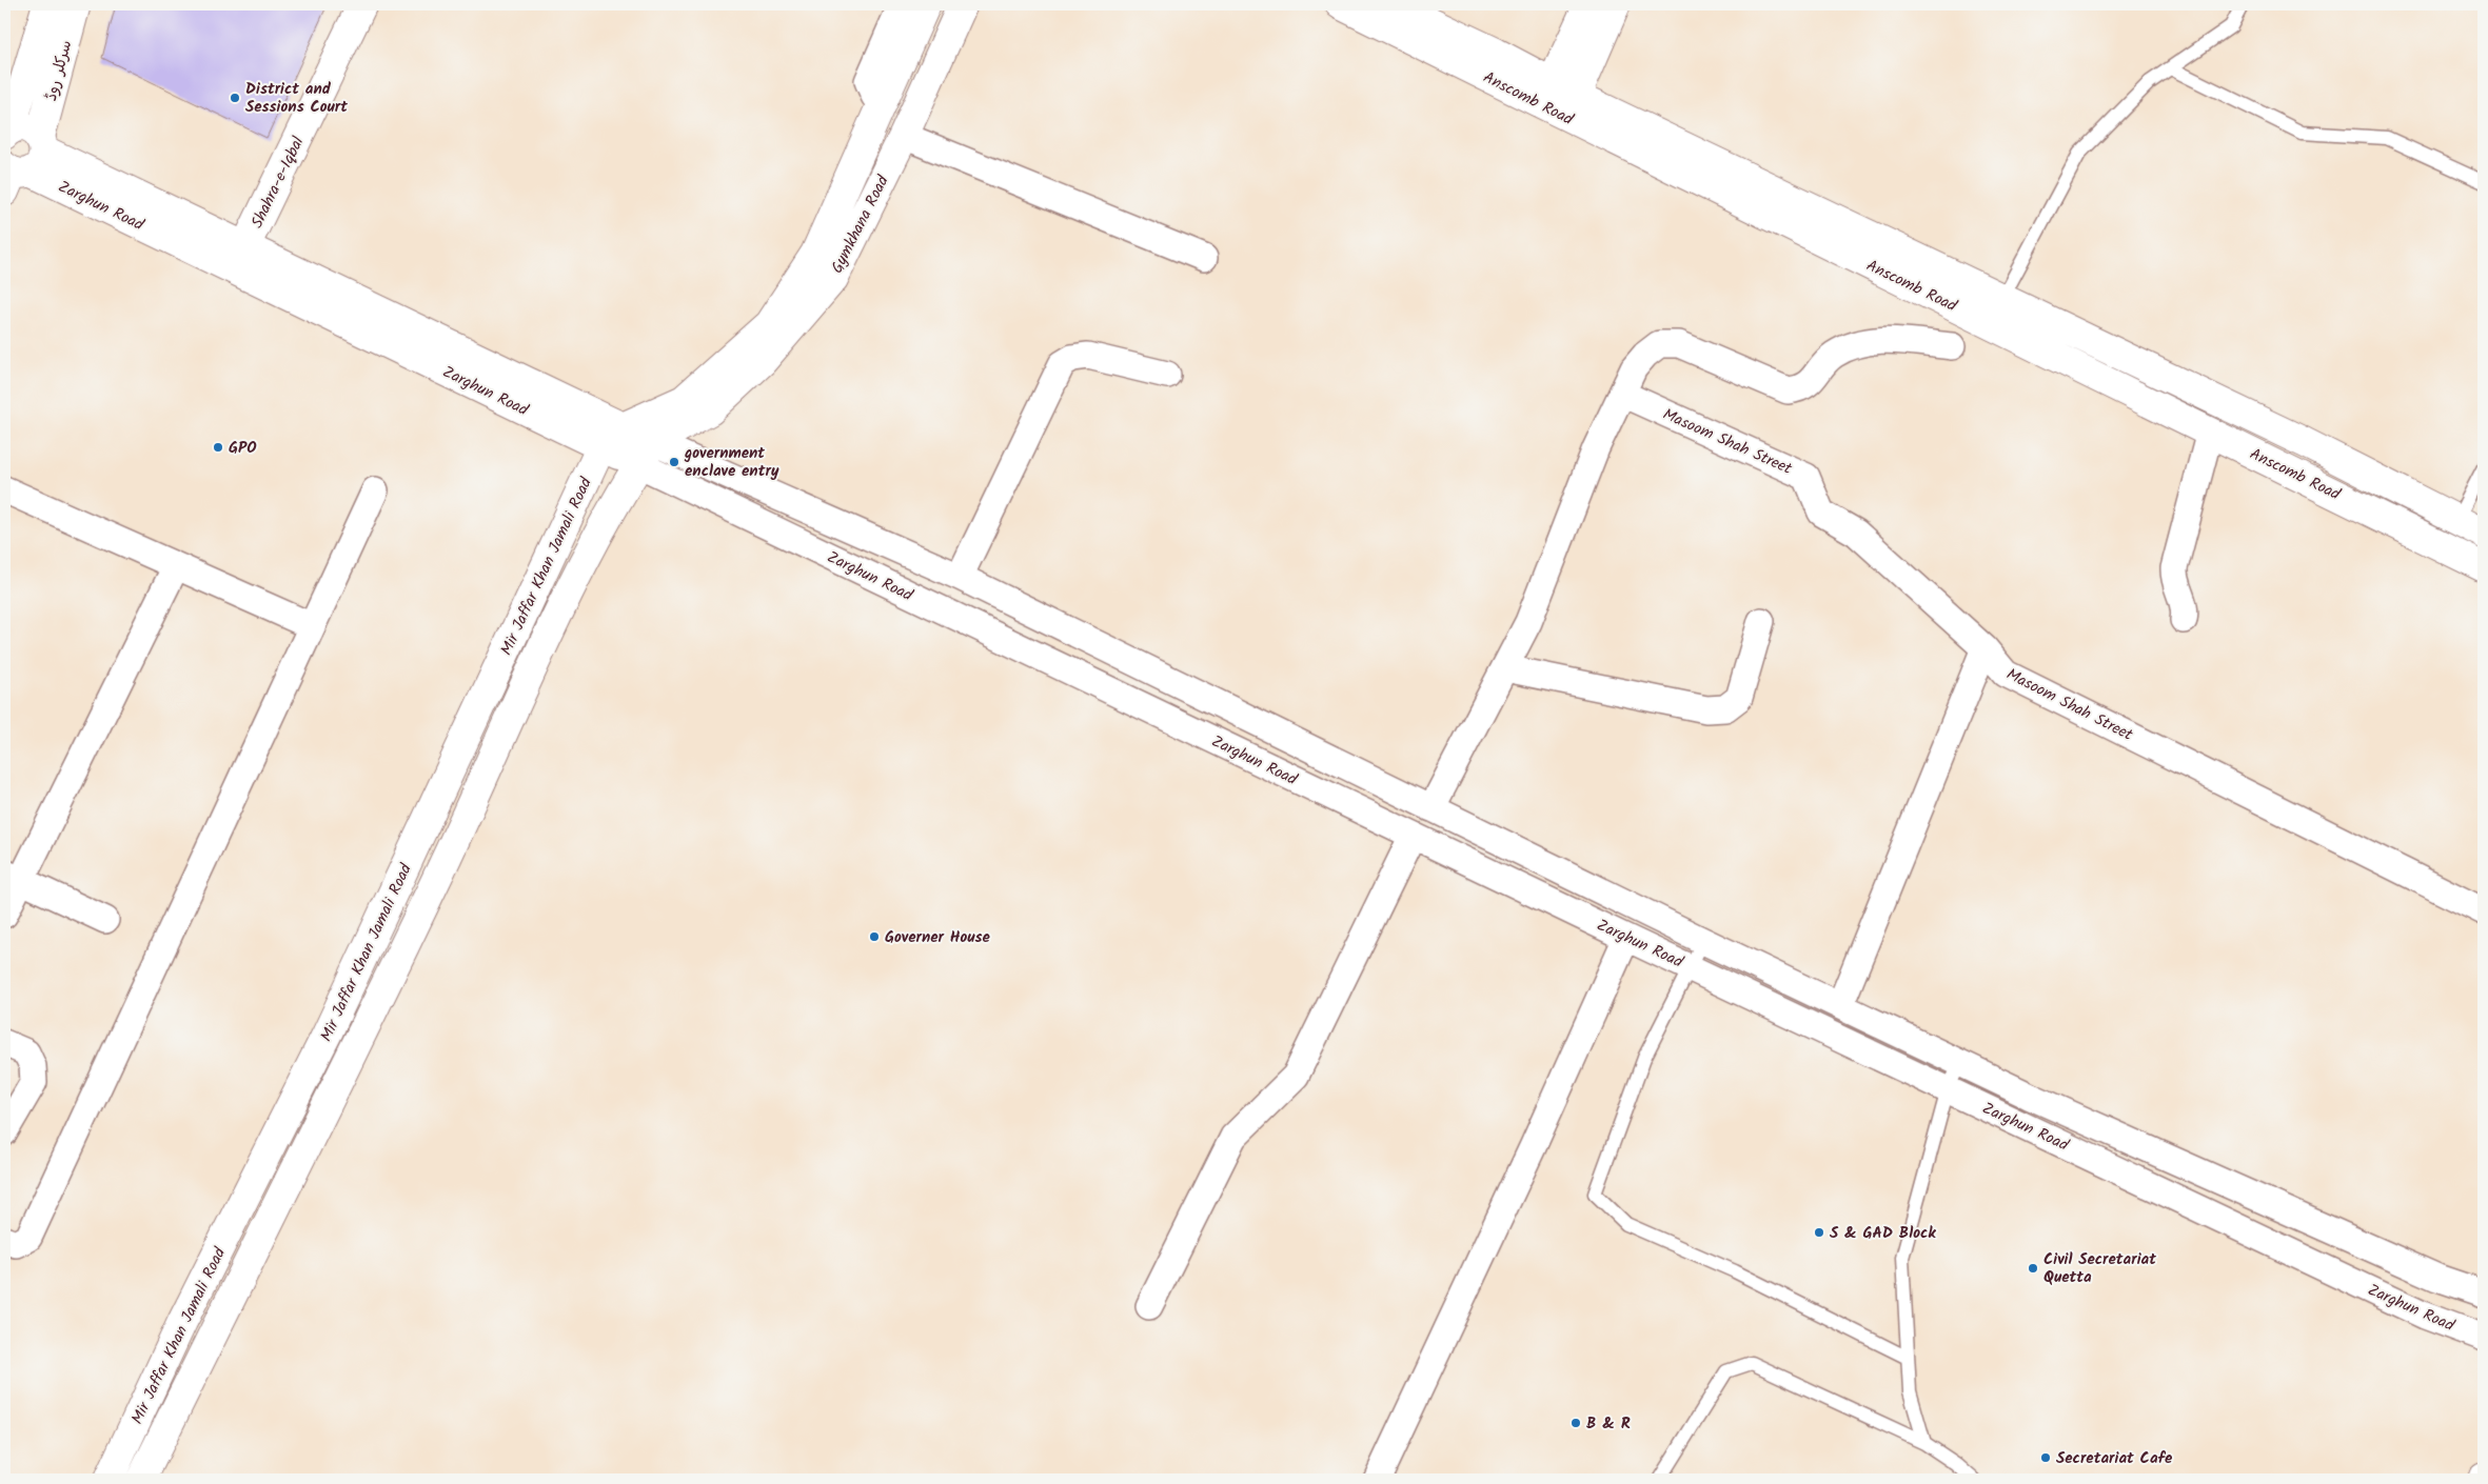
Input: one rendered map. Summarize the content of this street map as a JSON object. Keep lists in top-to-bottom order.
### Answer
{
  "streets": {
    "street": [
      "سرکلر روڈ",
      "Anscomb Road",
      "Shahra-e-Iqbal",
      "Zarghun Road",
      "Gymkhana Road",
      "Masoom Shah Street",
      "Mir Jaffar Khan Jamali Road"
    ]
  },
  "crossings": [
    ["سرکلر روڈ", "Zarghun Road"],
    ["Shahra-e-Iqbal", "Zarghun Road"],
    ["Zarghun Road", "Gymkhana Road"],
    ["Zarghun Road", "Mir Jaffar Khan Jamali Road"],
    ["Gymkhana Road", "Mir Jaffar Khan Jamali Road"]
  ],
  "places": [
    "District and Sessions Court",
    "GPO",
    "government enclave entry",
    "Governer House",
    "S & GAD Block",
    "Civil Secretariat Quetta",
    "B & R",
    "Secretariat Cafe"
  ]
}
